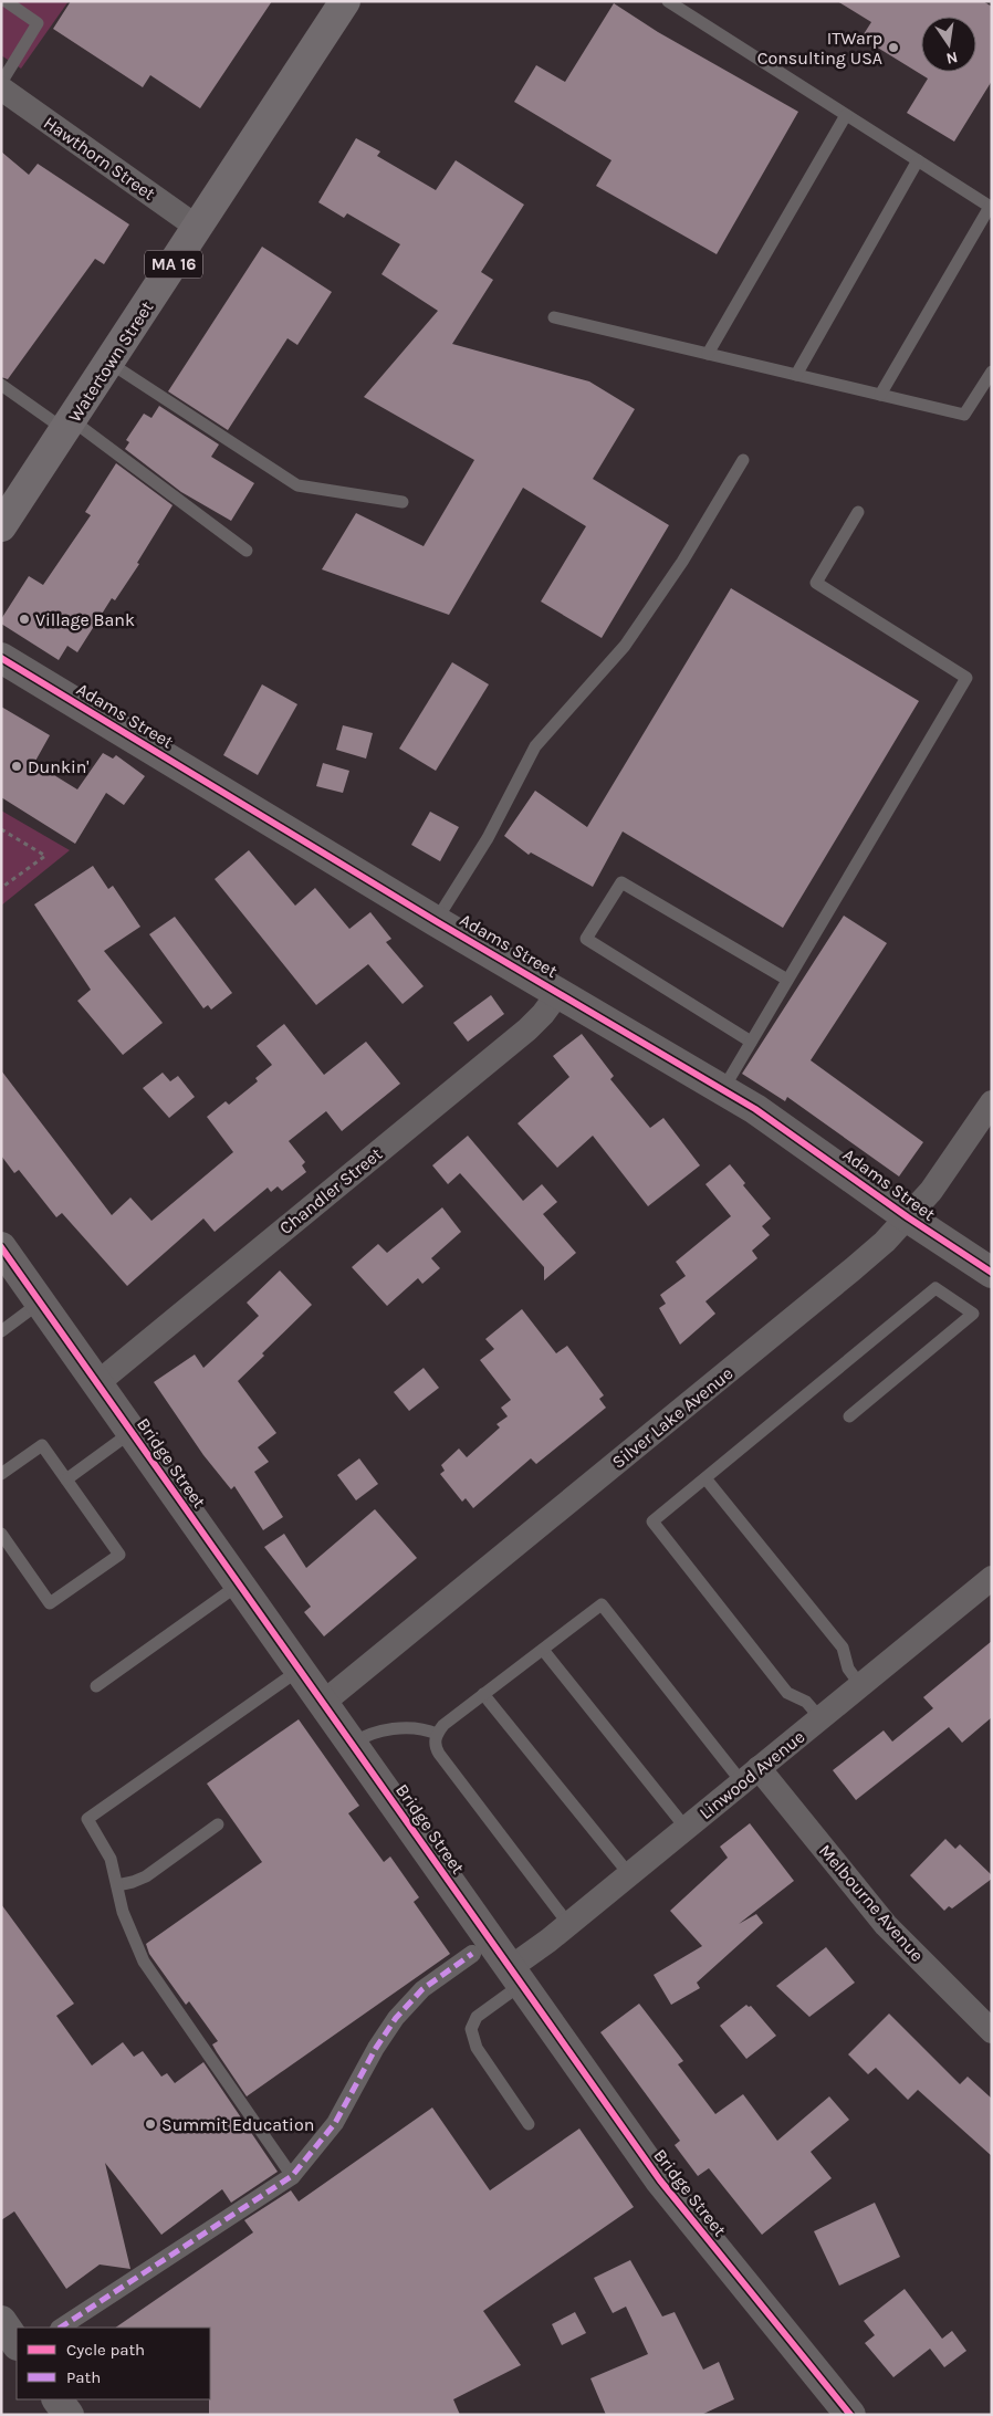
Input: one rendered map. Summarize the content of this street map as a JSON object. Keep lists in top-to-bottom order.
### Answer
{
  "streets": {
    "main road": ["MA 16", "Watertown Street"],
    "street": [
      "Hawthorn Street",
      "Adams Street",
      "Chandler Street",
      "Silver Lake Avenue",
      "Bridge Street",
      "Linwood Avenue",
      "Melbourne Avenue"
    ]
  },
  "crossings": [
    ["Hawthorn Street", "Watertown Street"],
    ["Adams Street", "Chandler Street"],
    ["Adams Street", "Silver Lake Avenue"],
    ["Chandler Street", "Bridge Street"],
    ["Silver Lake Avenue", "Bridge Street"],
    ["Bridge Street", "Linwood Avenue"],
    ["Linwood Avenue", "Melbourne Avenue"]
  ],
  "places": [
    "ITWarp Consulting USA",
    "Village Bank",
    "Dunkin'",
    "Summit Education"
  ],
  "legend": ["Cycle path", "Path"],
  "north": "bottom"
}
